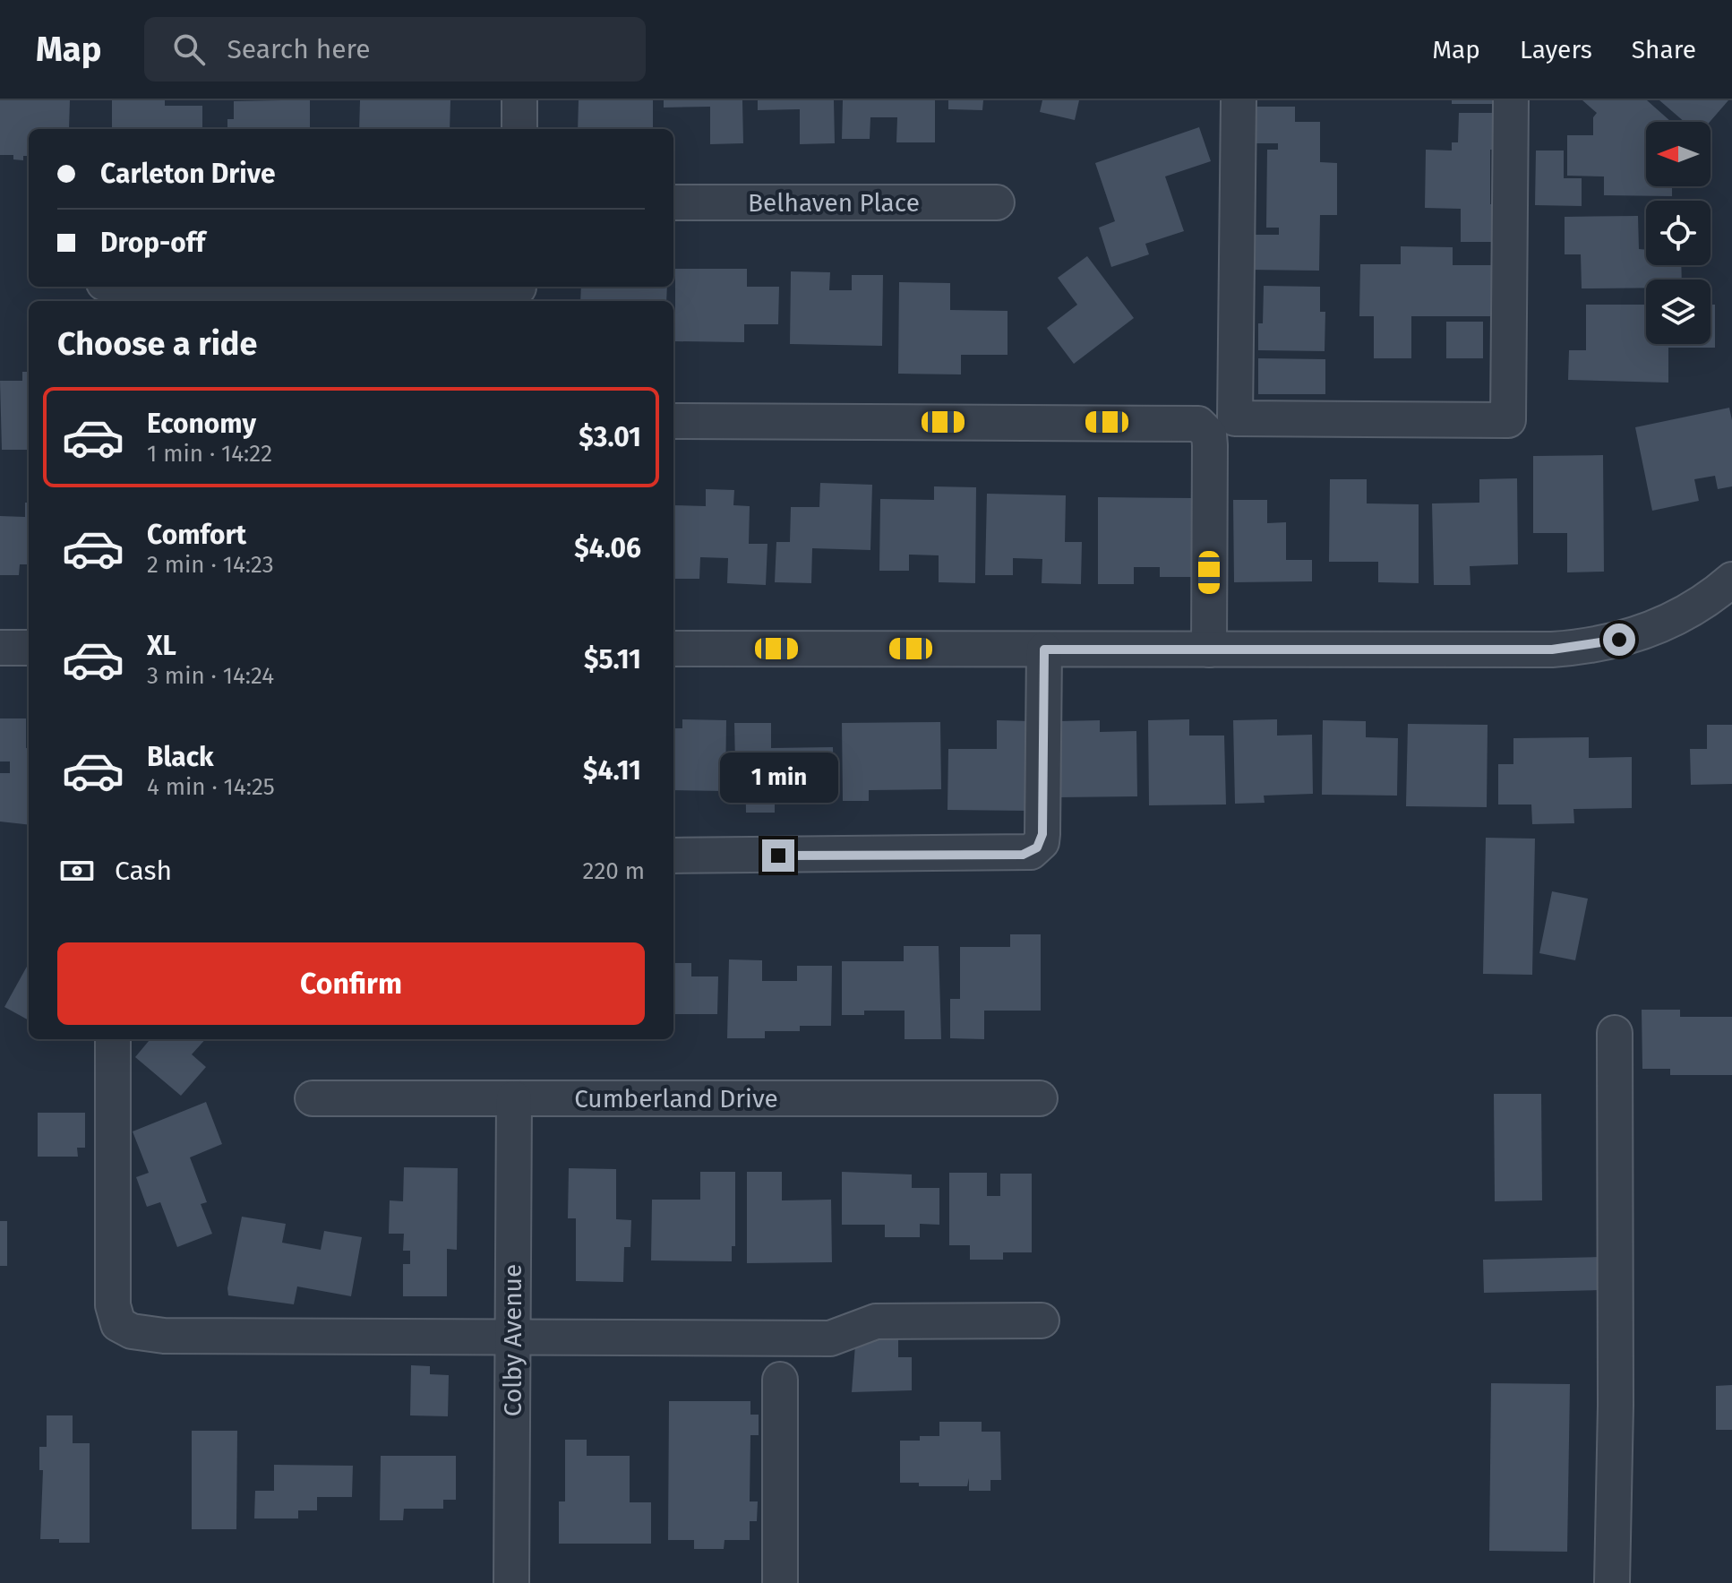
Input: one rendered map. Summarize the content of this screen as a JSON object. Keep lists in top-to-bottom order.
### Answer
{
  "streets": {
    "street": ["Belhaven Place", "Cumberland Drive", "Colby Avenue"]
  },
  "crossings": [
    ["Cumberland Drive", "Colby Avenue"]
  ],
  "north": "left",
  "page": {
    "header": "Map",
    "search": "Search here",
    "nav": ["Map", "Layers", "Share"],
    "banner": ["Carleton Drive", "Drop-off"],
    "heading": "Choose a ride",
    "list": [
      {
        "name": "Economy",
        "note": "1 min · 14:22",
        "value": "$3.01"
      },
      {
        "name": "Comfort",
        "note": "2 min · 14:23",
        "value": "$4.06"
      },
      {
        "name": "XL",
        "note": "3 min · 14:24",
        "value": "$5.11"
      },
      {
        "name": "Black",
        "note": "4 min · 14:25",
        "value": "$4.11"
      }
    ],
    "bubble": "1 min",
    "pay": ["Cash", "220 m"],
    "buttons": "Confirm"
  }
}
